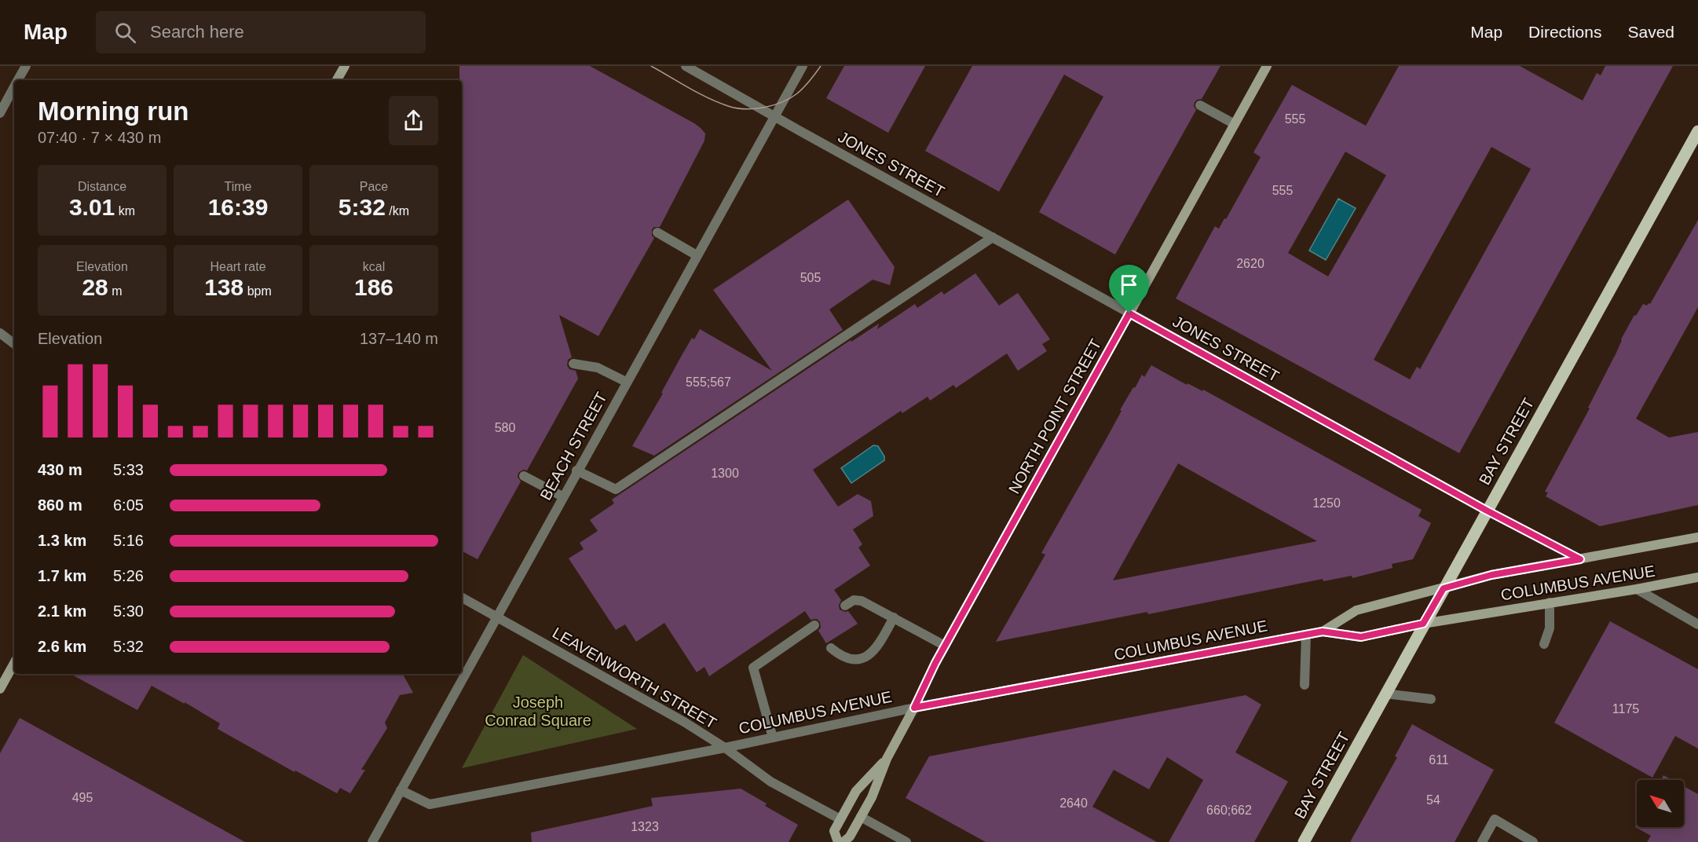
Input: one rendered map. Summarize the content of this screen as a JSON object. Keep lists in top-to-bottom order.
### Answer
{
  "streets": {
    "main road": ["BAY STREET"],
    "street": [
      "JONES STREET",
      "NORTH POINT STREET",
      "BEACH STREET",
      "COLUMBUS AVENUE",
      "LEAVENWORTH STREET"
    ]
  },
  "crossings": [
    ["JONES STREET", "NORTH POINT STREET"],
    ["JONES STREET", "BAY STREET"],
    ["JONES STREET", "BEACH STREET"],
    ["JONES STREET", "COLUMBUS AVENUE"],
    ["NORTH POINT STREET", "COLUMBUS AVENUE"],
    ["NORTH POINT STREET", "LEAVENWORTH STREET"],
    ["BAY STREET", "COLUMBUS AVENUE"],
    ["BEACH STREET", "COLUMBUS AVENUE"],
    ["BEACH STREET", "LEAVENWORTH STREET"],
    ["COLUMBUS AVENUE", "LEAVENWORTH STREET"]
  ],
  "parks": ["Joseph Conrad Square"],
  "house_numbers": [
    "555",
    "555",
    "2620",
    "505",
    "555;567",
    "580",
    "1300",
    "1250",
    "1175",
    "611",
    "495",
    "54",
    "2640",
    "660;662",
    "1323"
  ],
  "north": "top left",
  "page": {
    "header": "Map",
    "search": "Search here",
    "nav": ["Map", "Directions", "Saved"],
    "heading": ["Morning run", "07:40 · 7 × 430 m"],
    "stats": [
      ["Distance", "3.01 km"],
      ["Time", "16:39"],
      ["Pace", "5:32 /km"],
      ["Elevation", "28 m"],
      ["Heart rate", "138 bpm"],
      ["kcal", "186"]
    ],
    "chart": ["Elevation", "137–140 m"],
    "list": [
      {
        "name": "430 m",
        "note": "5:33"
      },
      {
        "name": "860 m",
        "note": "6:05"
      },
      {
        "name": "1.3 km",
        "note": "5:16"
      },
      {
        "name": "1.7 km",
        "note": "5:26"
      },
      {
        "name": "2.1 km",
        "note": "5:30"
      },
      {
        "name": "2.6 km",
        "note": "5:32"
      }
    ]
  }
}
